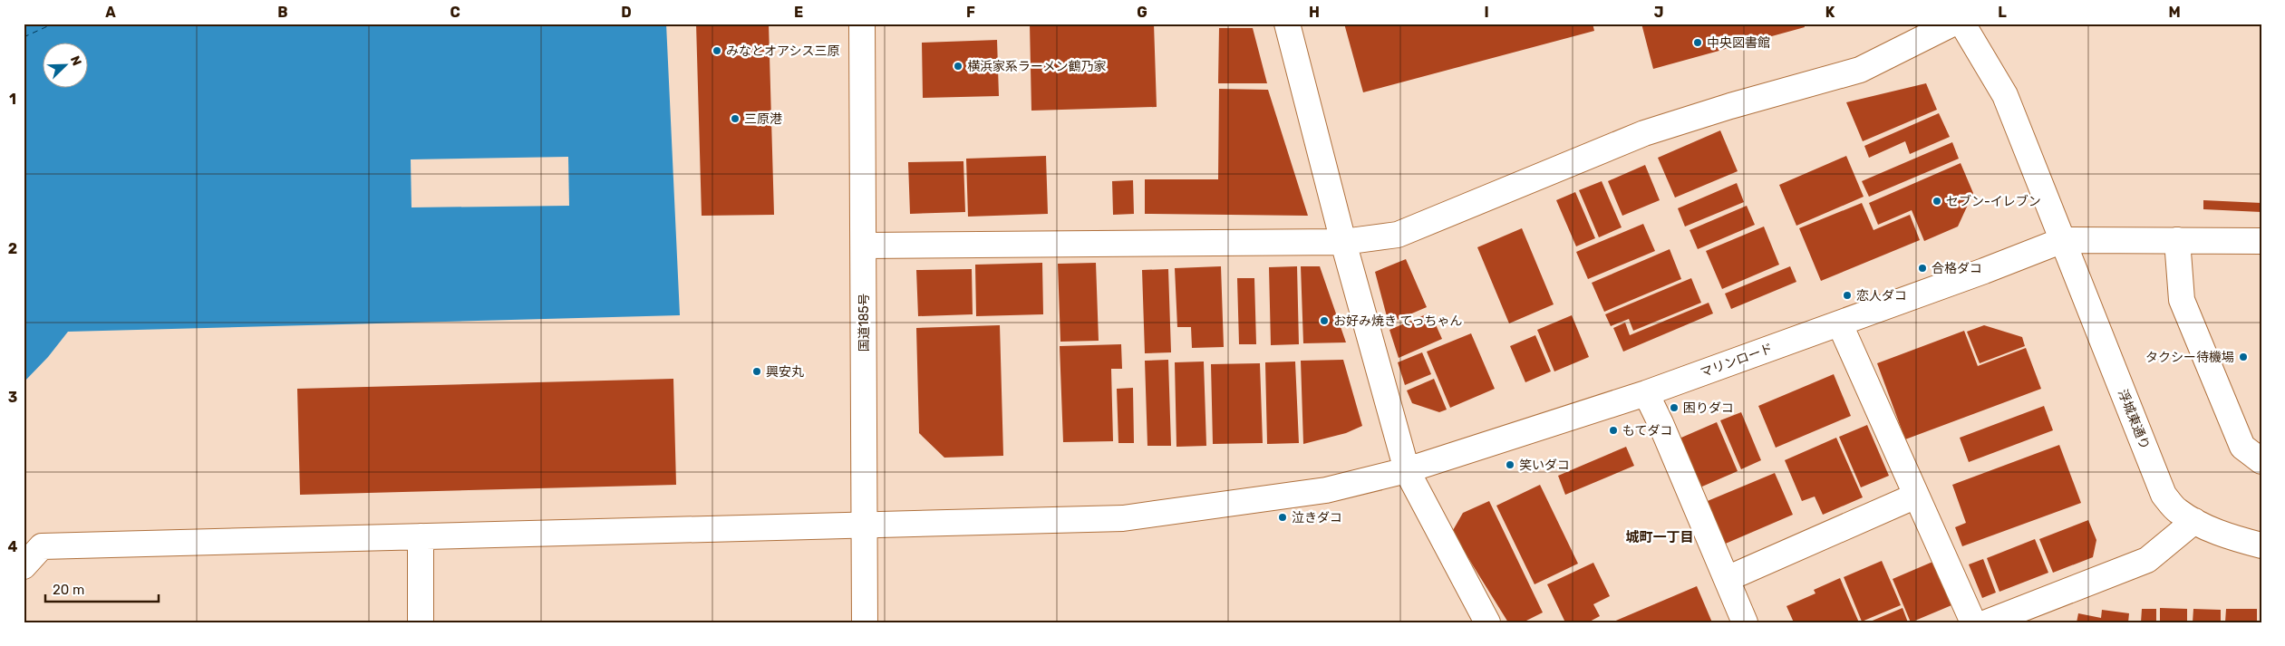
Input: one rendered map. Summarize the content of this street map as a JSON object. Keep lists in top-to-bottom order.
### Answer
{
  "streets": {
    "main road": ["国道185号", "マリンロード", "浮城東通り"]
  },
  "crossings": [
    ["国道185号", "マリンロード"],
    ["マリンロード", "浮城東通り"]
  ],
  "districts": ["城町一丁目"],
  "places": [
    "中央図書館",
    "みなとオアシス三原",
    "横浜家系ラーメン鶴乃家",
    "三原港",
    "セブン-イレブン",
    "合格ダコ",
    "恋人ダコ",
    "お好み焼き てっちゃん",
    "タクシー待機場",
    "興安丸",
    "困りダコ",
    "もてダコ",
    "笑いダコ",
    "泣きダコ"
  ],
  "scale_bar": "20 m",
  "north": "top right",
  "grid": {
    "columns": [
      "A",
      "B",
      "C",
      "D",
      "E",
      "F",
      "G",
      "H",
      "I",
      "J",
      "K",
      "L",
      "M"
    ],
    "rows": [
      "1",
      "2",
      "3",
      "4"
    ]
  }
}
